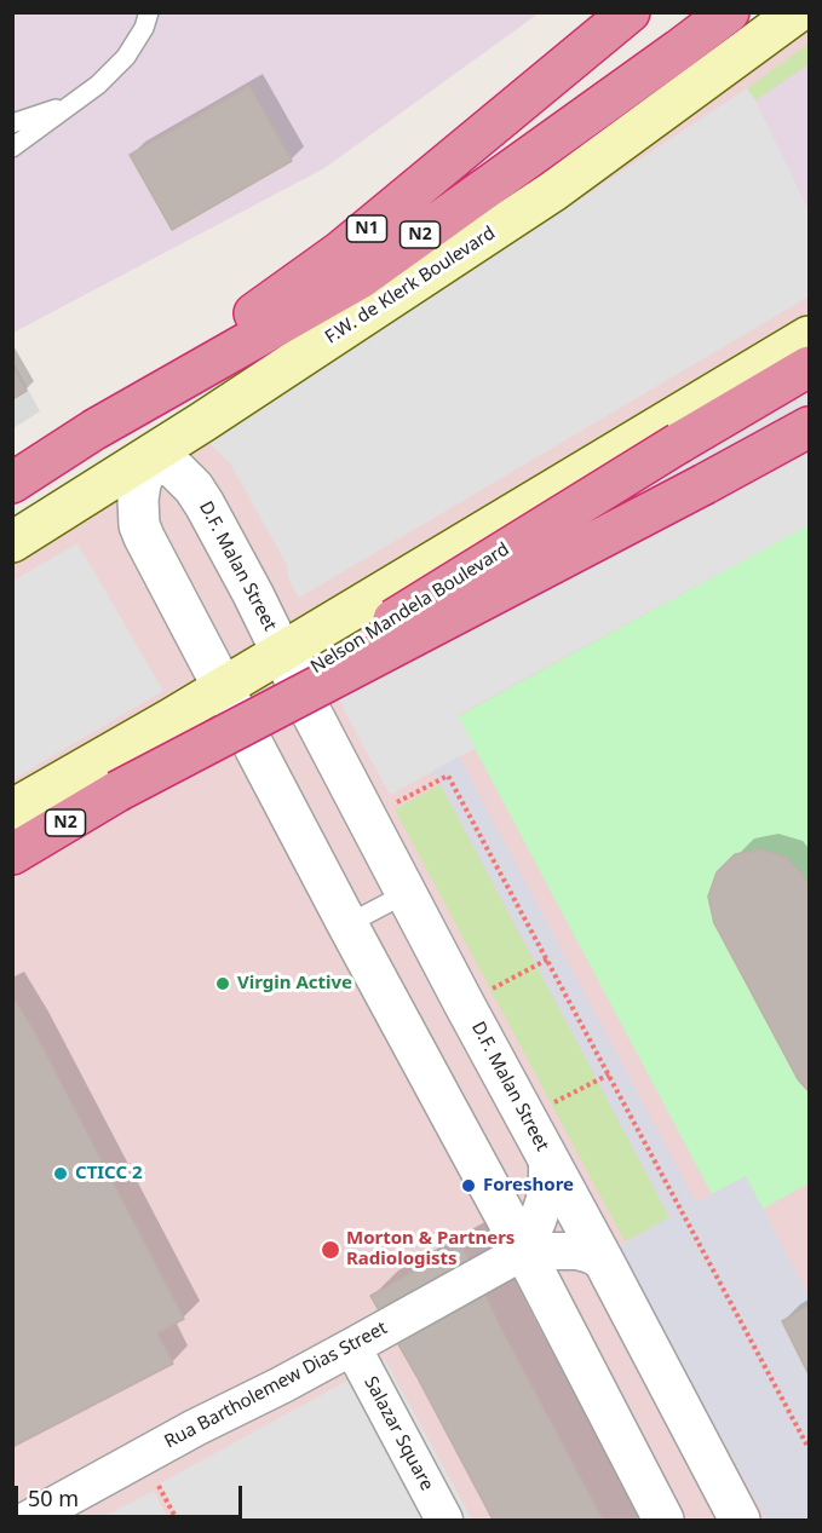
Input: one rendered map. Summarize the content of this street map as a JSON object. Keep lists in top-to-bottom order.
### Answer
{
  "streets": {
    "highway": ["N1", "N2", "Nelson Mandela Boulevard"],
    "main road": ["F.W. de Klerk Boulevard"],
    "street": ["D.F. Malan Street", "Rua Bartholemew Dias Street", "Salazar Square"]
  },
  "crossings": [
    ["N1", "N2"],
    ["F.W. de Klerk Boulevard", "D.F. Malan Street"],
    ["D.F. Malan Street", "Rua Bartholemew Dias Street"],
    ["Rua Bartholemew Dias Street", "Salazar Square"]
  ],
  "places": [
    "Virgin Active",
    "CTICC 2",
    "Foreshore",
    "Morton & Partners Radiologists"
  ],
  "scale_bar": "50 m"
}
